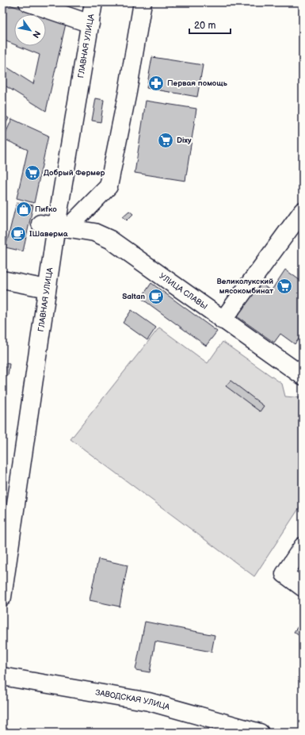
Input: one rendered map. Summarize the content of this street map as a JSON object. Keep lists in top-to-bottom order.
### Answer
{
  "streets": {
    "street": ["ГЛАВНАЯ УЛИЦА", "УЛИЦА СЛАВЫ", "ЗАВОДСКАЯ УЛИЦА"]
  },
  "crossings": [
    ["ГЛАВНАЯ УЛИЦА", "УЛИЦА СЛАВЫ"]
  ],
  "places": {
    "pharmacy": ["Первая помощь"],
    "supermarket": ["Dixy", "Добрый Фермер", "Великолукский мясокомбинат"],
    "shop": ["Пиfко"],
    "cafe": ["IШаверма", "Saltan"]
  },
  "scale_bar": "20 m",
  "north": "bottom right"
}
